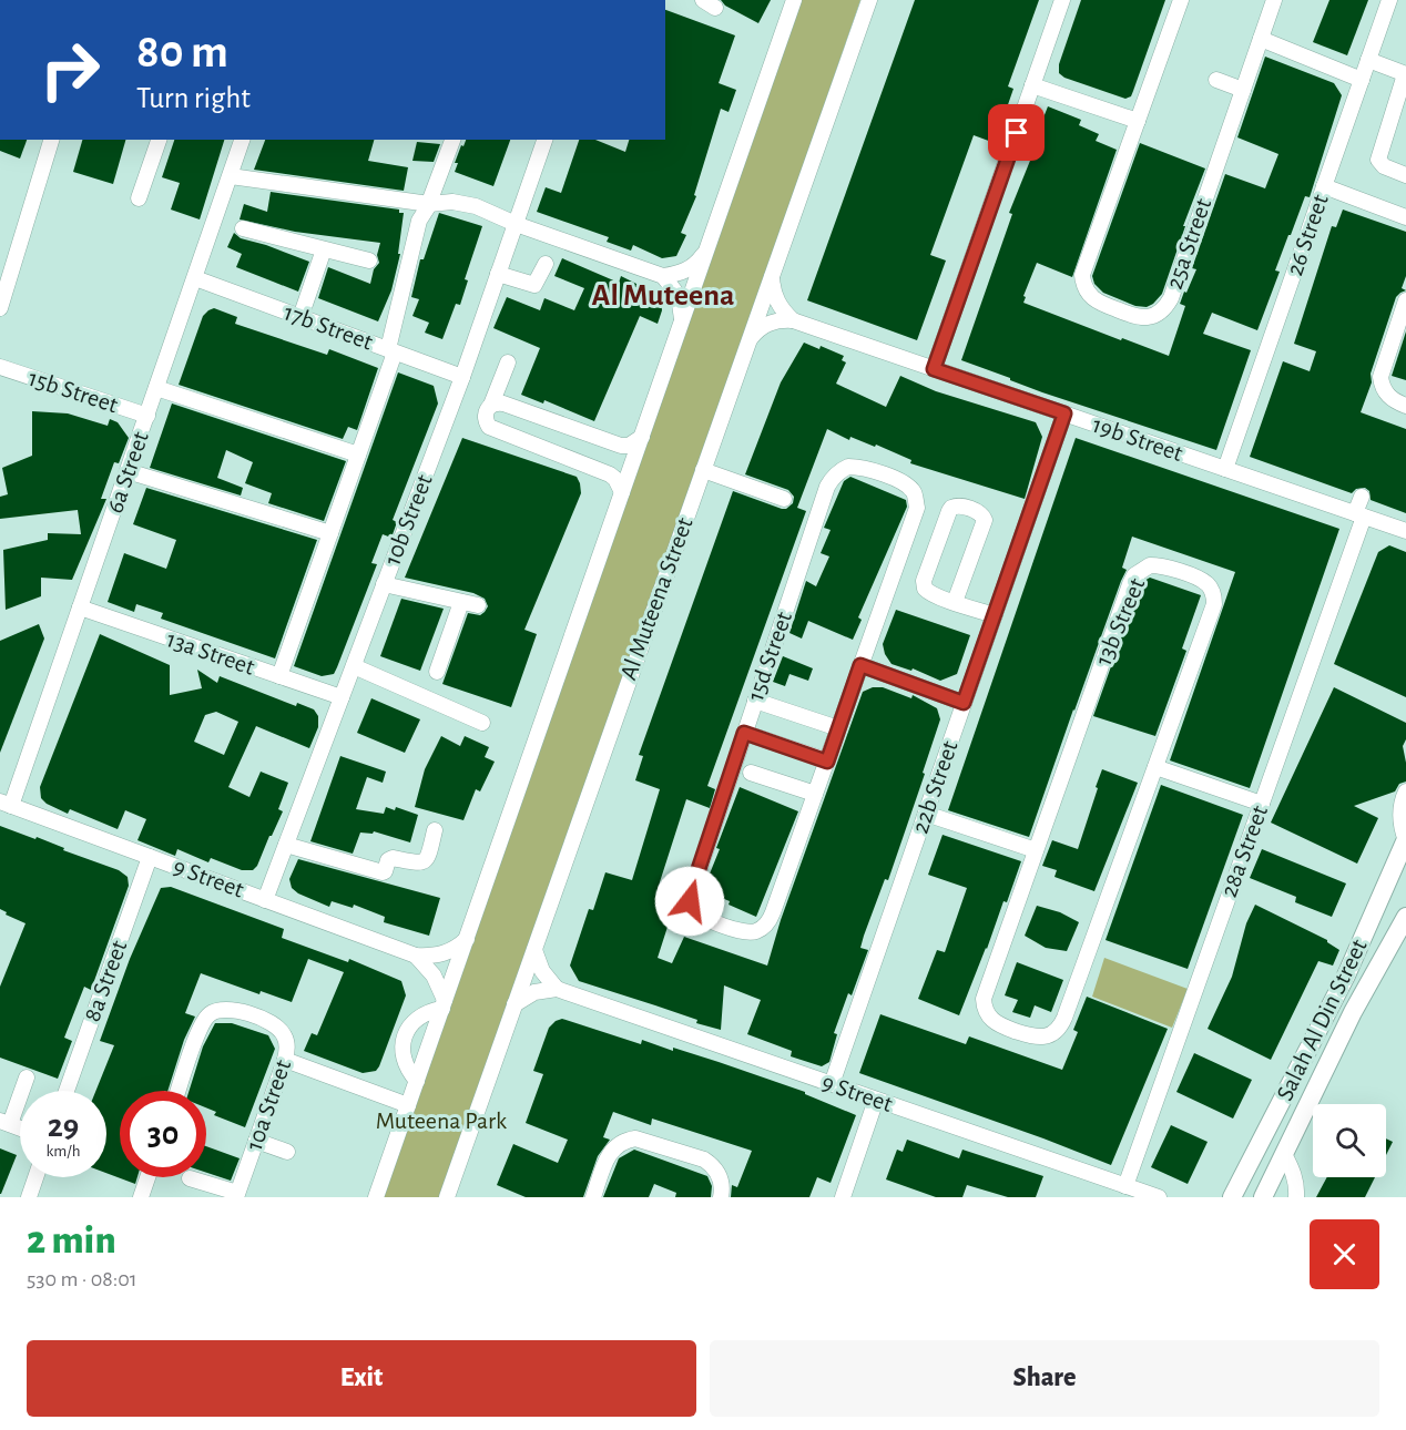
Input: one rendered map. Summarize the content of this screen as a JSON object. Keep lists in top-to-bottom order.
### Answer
{
  "streets": {
    "main road": ["Salah Al Din Street"],
    "street": [
      "26 Street",
      "25a Street",
      "17b Street",
      "15b Street",
      "19b Street",
      "6a Street",
      "10b Street",
      "Al Muteena Street",
      "13b Street",
      "13a Street",
      "15d Street",
      "22b Street",
      "28a Street",
      "9 Street",
      "8a Street",
      "10a Street"
    ]
  },
  "crossings": [
    ["26 Street", "19b Street"],
    ["17b Street", "6a Street"],
    ["17b Street", "10b Street"],
    ["15b Street", "6a Street"],
    ["19b Street", "22b Street"],
    ["19b Street", "28a Street"],
    ["6a Street", "13a Street"],
    ["6a Street", "9 Street"],
    ["10b Street", "13a Street"],
    ["10b Street", "9 Street"],
    ["22b Street", "9 Street"],
    ["28a Street", "9 Street"],
    ["9 Street", "8a Street"]
  ],
  "districts": ["Al Muteena"],
  "parks": ["Muteena Park"],
  "page": {
    "turn": ["80 m", "Turn right"],
    "speed": "29 km/h",
    "limit": "30",
    "heading": ["2 min", "530 m · 08:01"],
    "buttons": ["Exit", "Share"]
  }
}
